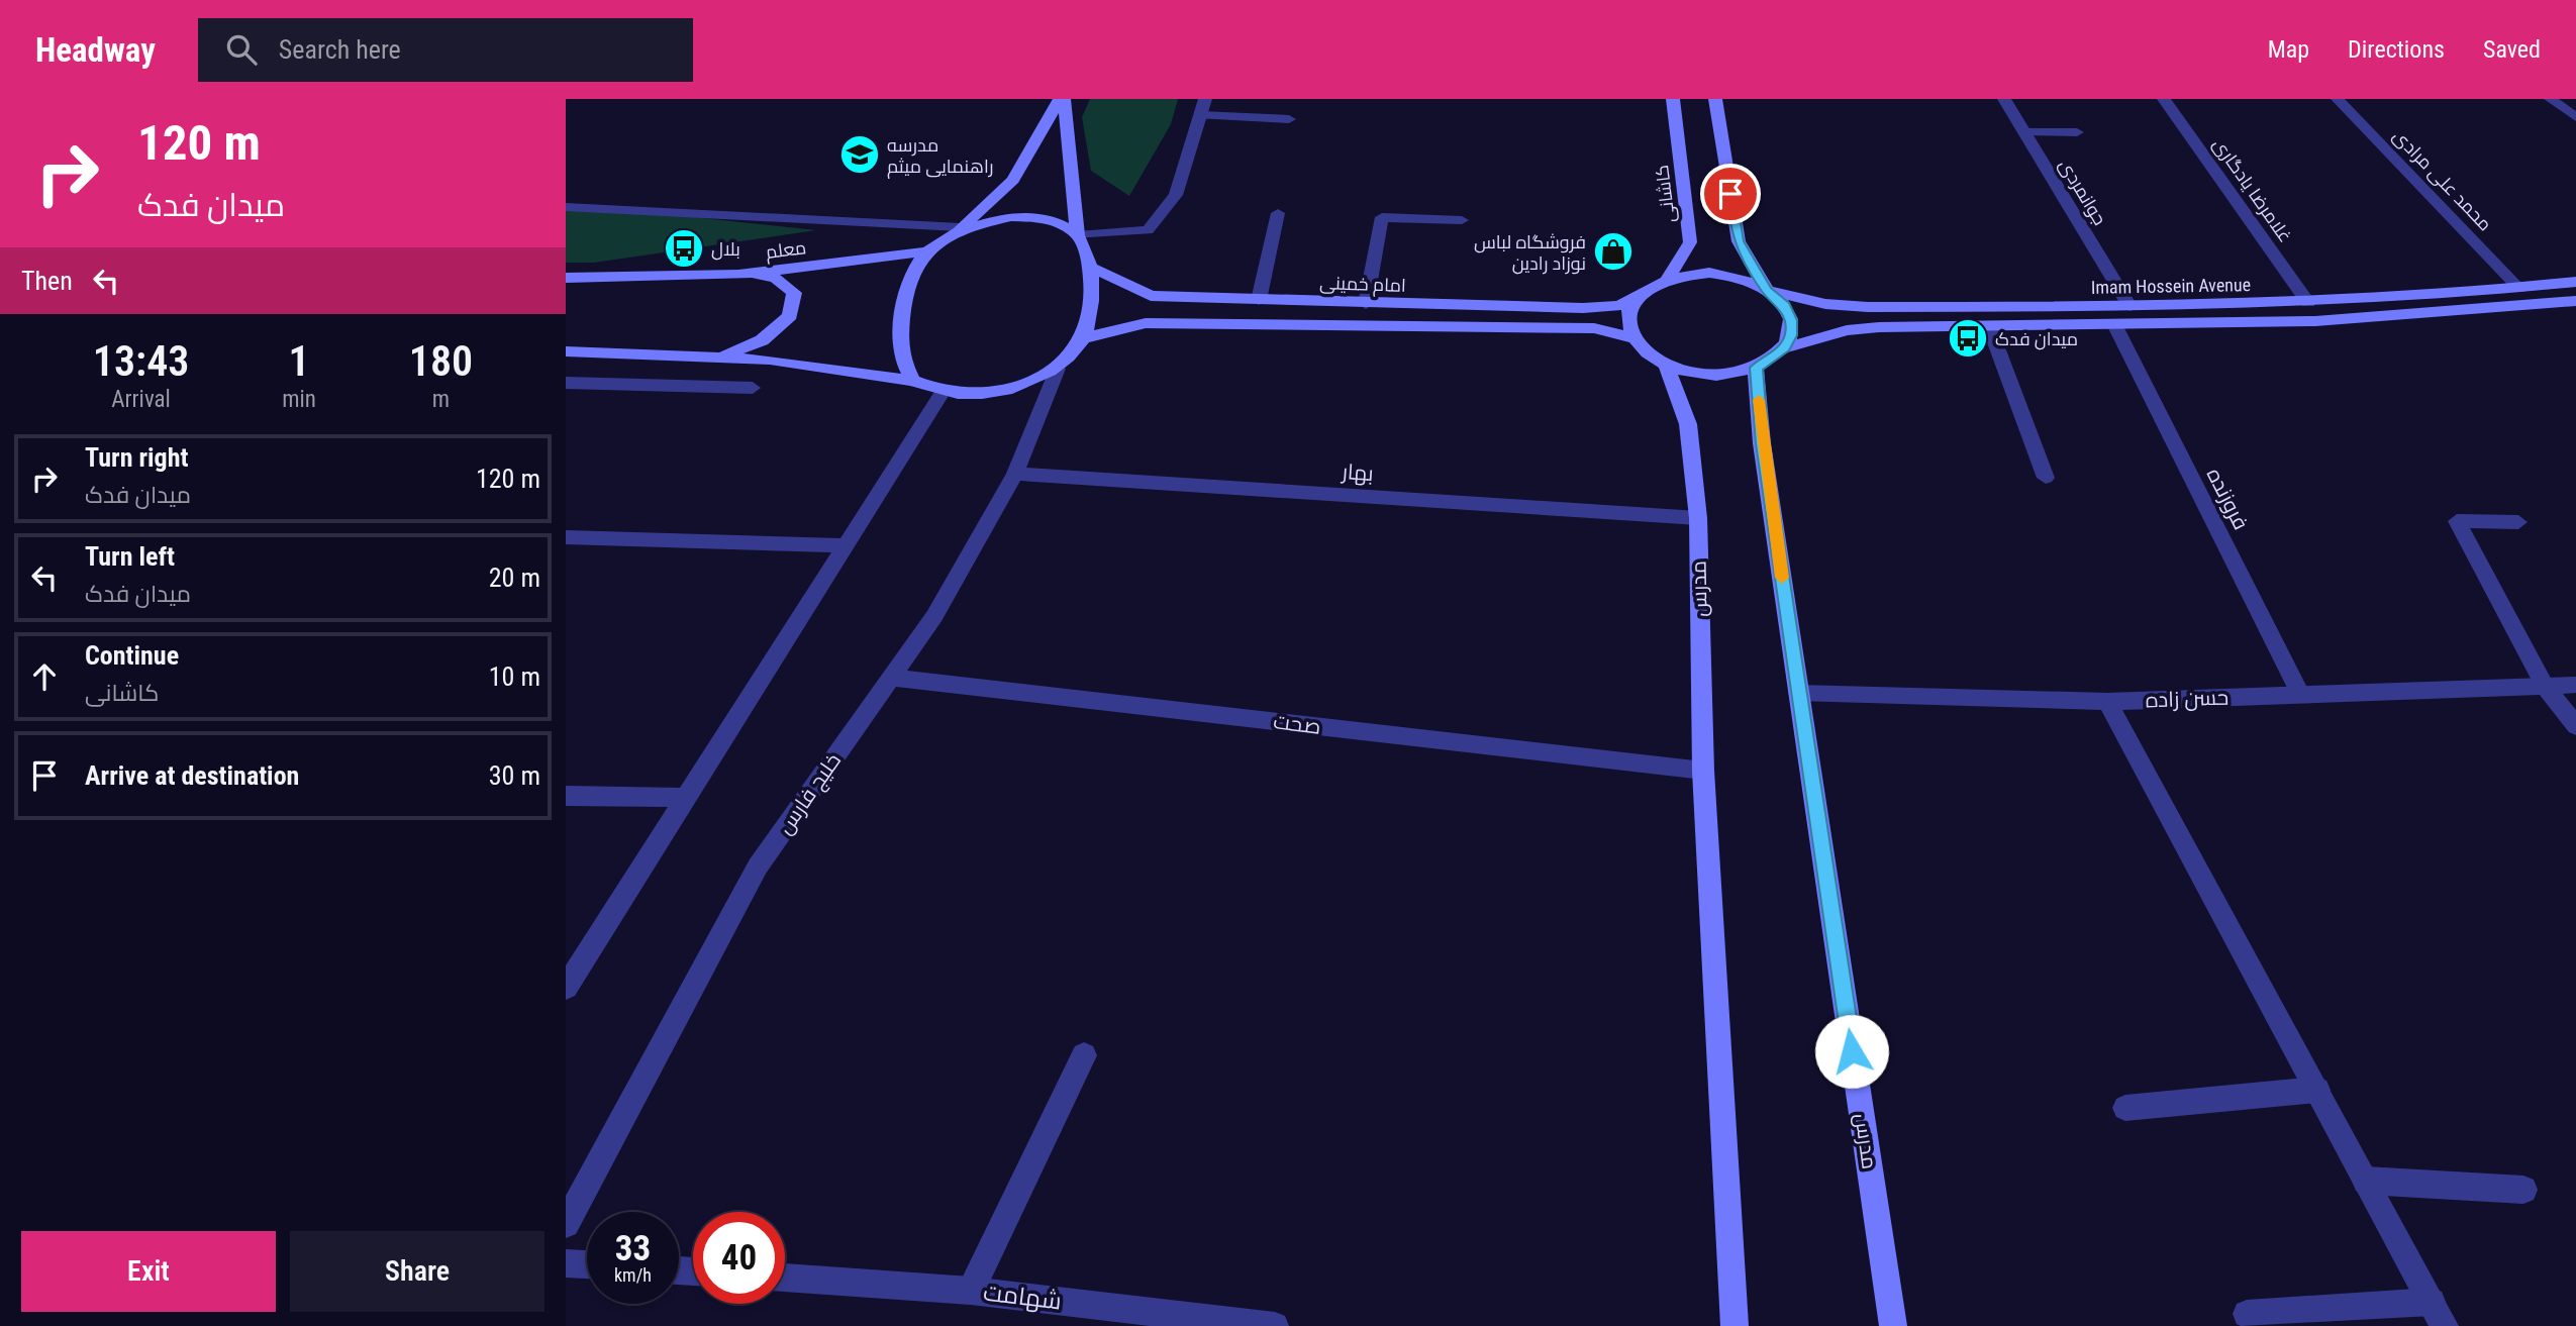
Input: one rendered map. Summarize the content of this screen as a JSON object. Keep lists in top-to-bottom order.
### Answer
{
  "streets": {
    "main road": [
      "کاشانی",
      "معلم",
      "امام خمینی",
      "Imam Hossein Avenue",
      "مدرس"
    ],
    "street": [
      "محمد علی مرادی",
      "غلامرضا یادگاری",
      "جوانمردی",
      "بهار",
      "فروزنده",
      "حسن زاده",
      "صحت",
      "خلیج فارس",
      "شهامت"
    ]
  },
  "crossings": [
    ["محمد علی مرادی", "Imam Hossein Avenue"],
    ["غلامرضا یادگاری", "Imam Hossein Avenue"],
    ["جوانمردی", "Imam Hossein Avenue"],
    ["کاشانی", "امام خمینی"],
    ["کاشانی", "Imam Hossein Avenue"],
    ["کاشانی", "مدرس"],
    ["معلم", "امام خمینی"],
    ["معلم", "خلیج فارس"],
    ["امام خمینی", "Imam Hossein Avenue"],
    ["امام خمینی", "مدرس"],
    ["امام خمینی", "خلیج فارس"],
    ["Imam Hossein Avenue", "فروزنده"],
    ["Imam Hossein Avenue", "مدرس"],
    ["بهار", "مدرس"],
    ["بهار", "خلیج فارس"],
    ["فروزنده", "حسن زاده"],
    ["مدرس", "حسن زاده"],
    ["مدرس", "صحت"],
    ["صحت", "خلیج فارس"]
  ],
  "places": {
    "school or university": ["مدرسه راهنمایی میثم"],
    "bus stop": ["بلال", "میدان فدک"],
    "shop": ["فروشگاه لباس نوزاد رادین"]
  },
  "page": {
    "header": "Headway",
    "search": "Search here",
    "nav": ["Map", "Directions", "Saved"],
    "turn": ["120 m", "میدان فدک"],
    "then": "Then",
    "eta": [
      "13:43",
      "Arrival",
      "1",
      "min",
      "180",
      "m"
    ],
    "list": [
      {
        "name": "Turn right",
        "note": "میدان فدک",
        "value": "120 m"
      },
      {
        "name": "Turn left",
        "note": "میدان فدک",
        "value": "20 m"
      },
      {
        "name": "Continue",
        "note": "کاشانی",
        "value": "10 m"
      },
      {
        "name": "Arrive at destination",
        "value": "30 m"
      }
    ],
    "speed": "33 km/h",
    "limit": "40",
    "buttons": ["Exit", "Share"]
  }
}
